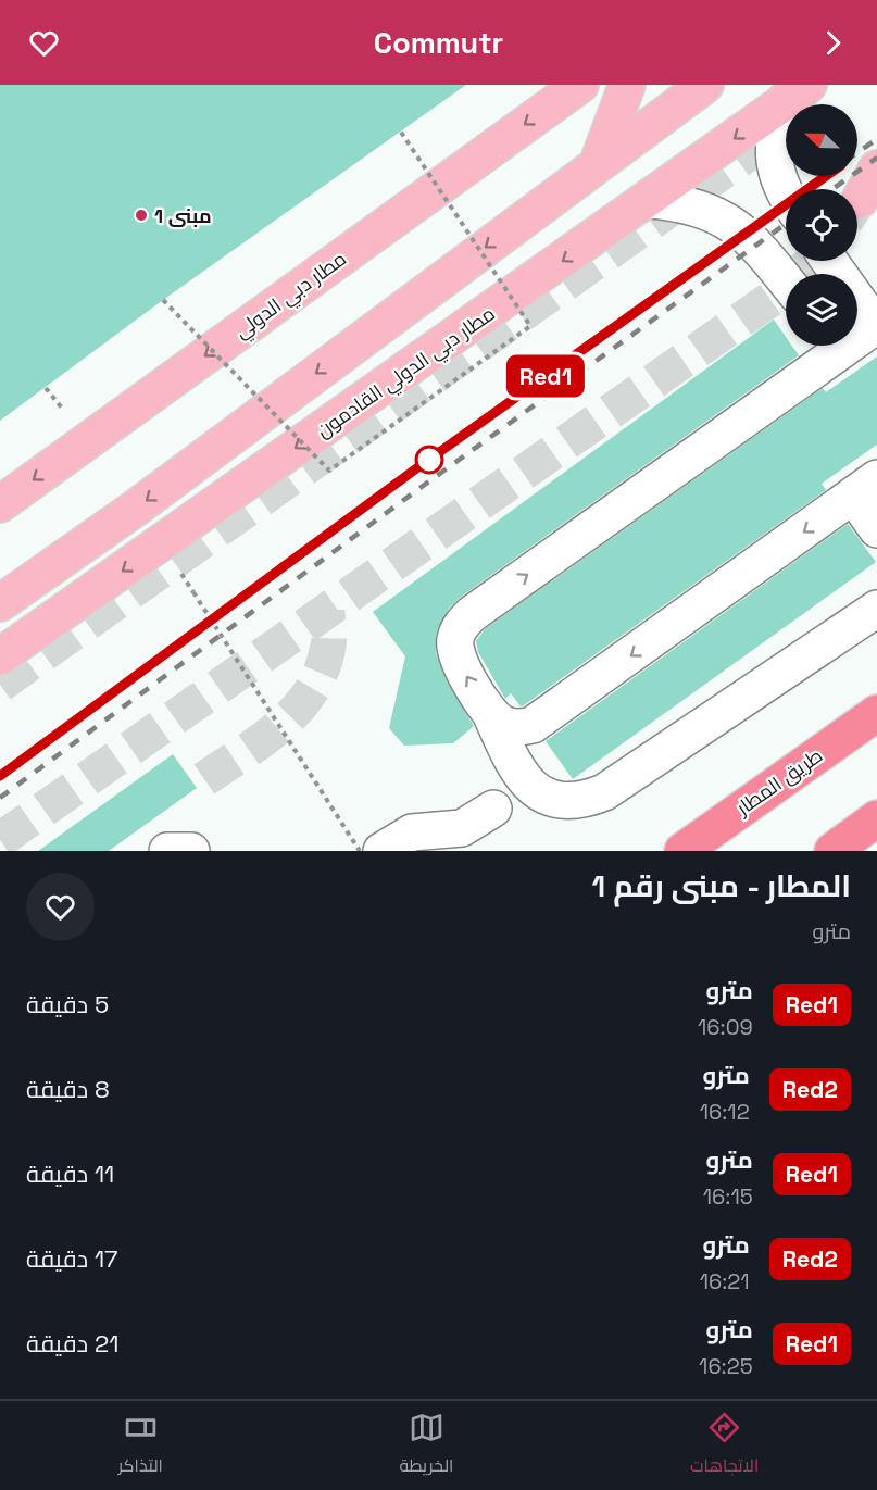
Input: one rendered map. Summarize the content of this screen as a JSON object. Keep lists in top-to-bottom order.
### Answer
{
  "streets": {
    "highway": ["طريق المطار"],
    "main road": ["مطار دبي الدولي", "مطار دبي الدولي القادمون"]
  },
  "places": ["مبنى 1"],
  "lines": ["metro line Red1"],
  "north": "top left",
  "page": {
    "header": "Commutr",
    "on_map": "Red1",
    "heading": ["المطار - مبنى رقم 1", "مترو"],
    "list": [
      {
        "mark": "Red1",
        "name": "مترو",
        "note": "16:09",
        "value": "5 دقيقة"
      },
      {
        "mark": "Red2",
        "name": "مترو",
        "note": "16:12",
        "value": "8 دقيقة"
      },
      {
        "mark": "Red1",
        "name": "مترو",
        "note": "16:15",
        "value": "11 دقيقة"
      },
      {
        "mark": "Red2",
        "name": "مترو",
        "note": "16:21",
        "value": "17 دقيقة"
      },
      {
        "mark": "Red1",
        "name": "مترو",
        "note": "16:25",
        "value": "21 دقيقة"
      }
    ],
    "tabs": ["الاتجاهات", "الخريطة", "التذاكر"]
  }
}
